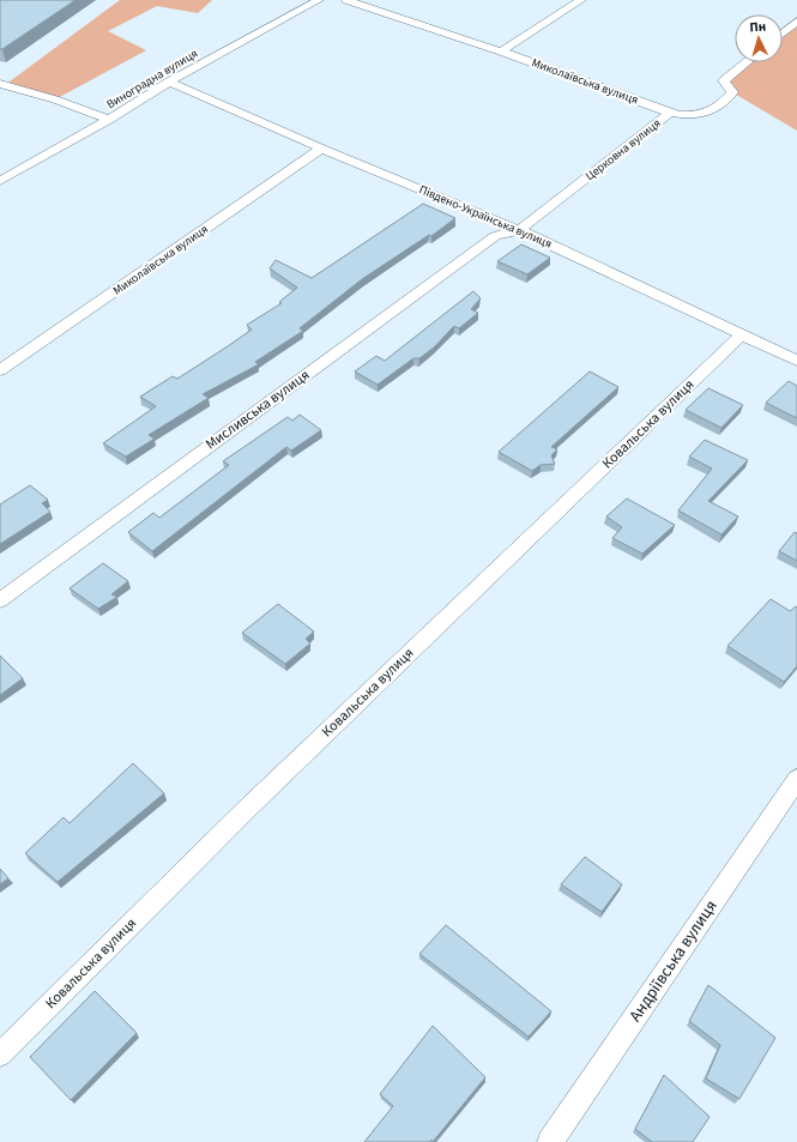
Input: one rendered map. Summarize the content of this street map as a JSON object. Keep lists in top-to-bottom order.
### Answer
{
  "streets": {
    "street": [
      "Виноградна вулиця",
      "Миколаївська вулиця",
      "Церковна вулиця",
      "Південо-Українська вулиця",
      "Мисливська вулиця",
      "Ковальська вулиця",
      "Андріївська вулиця"
    ]
  },
  "crossings": [
    ["Виноградна вулиця", "Південо-Українська вулиця"],
    ["Миколаївська вулиця", "Церковна вулиця"],
    ["Миколаївська вулиця", "Південо-Українська вулиця"],
    ["Церковна вулиця", "Південо-Українська вулиця"],
    ["Церковна вулиця", "Мисливська вулиця"],
    ["Південо-Українська вулиця", "Мисливська вулиця"],
    ["Південо-Українська вулиця", "Ковальська вулиця"]
  ],
  "north": "top"
}
